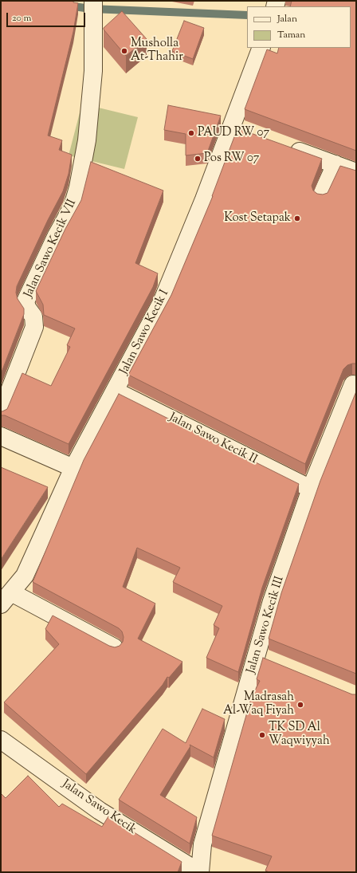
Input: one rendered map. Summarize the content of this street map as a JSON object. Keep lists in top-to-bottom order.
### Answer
{
  "streets": {
    "street": [
      "Jalan Sawo Kecik VII",
      "Jalan Sawo Kecik I",
      "Jalan Sawo Kecik II",
      "Jalan Sawo Kecik III",
      "Jalan Sawo Kecik"
    ]
  },
  "crossings": [
    ["Jalan Sawo Kecik I", "Jalan Sawo Kecik II"],
    ["Jalan Sawo Kecik II", "Jalan Sawo Kecik III"],
    ["Jalan Sawo Kecik III", "Jalan Sawo Kecik"]
  ],
  "places": [
    "Musholla At-Thahir",
    "PAUD RW 07",
    "Pos RW 07",
    "Kost Setapak",
    "Madrasah Al-Waq Fiyah",
    "TK SD Al Waqwiyyah"
  ],
  "legend": ["Jalan", "Taman"],
  "scale_bar": "20 m"
}
